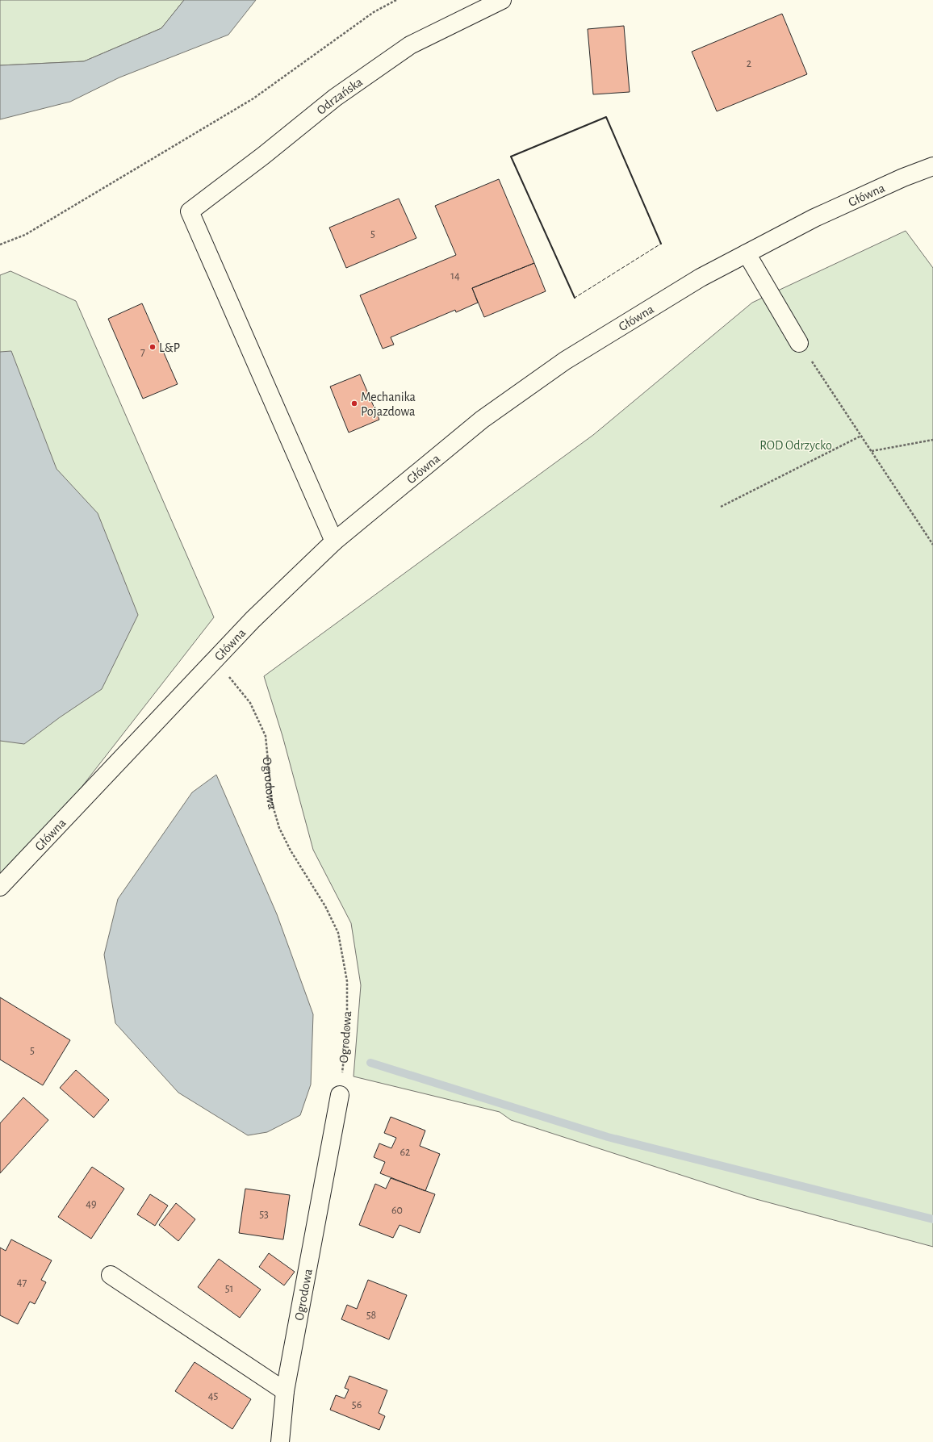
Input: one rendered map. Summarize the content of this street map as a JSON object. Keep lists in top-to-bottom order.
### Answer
{
  "streets": {
    "main road": ["Odrzańska", "Główna", "Ogrodowa"]
  },
  "crossings": [
    ["Odrzańska", "Główna"],
    ["Główna", "Ogrodowa"]
  ],
  "parks": ["ROD Odrzycko"],
  "places": ["L&P", "Mechanika Pojazdowa"],
  "house_numbers": [
    "2",
    "5",
    "14",
    "7",
    "5",
    "62",
    "49",
    "60",
    "53",
    "47",
    "51",
    "58",
    "45",
    "56"
  ]
}
